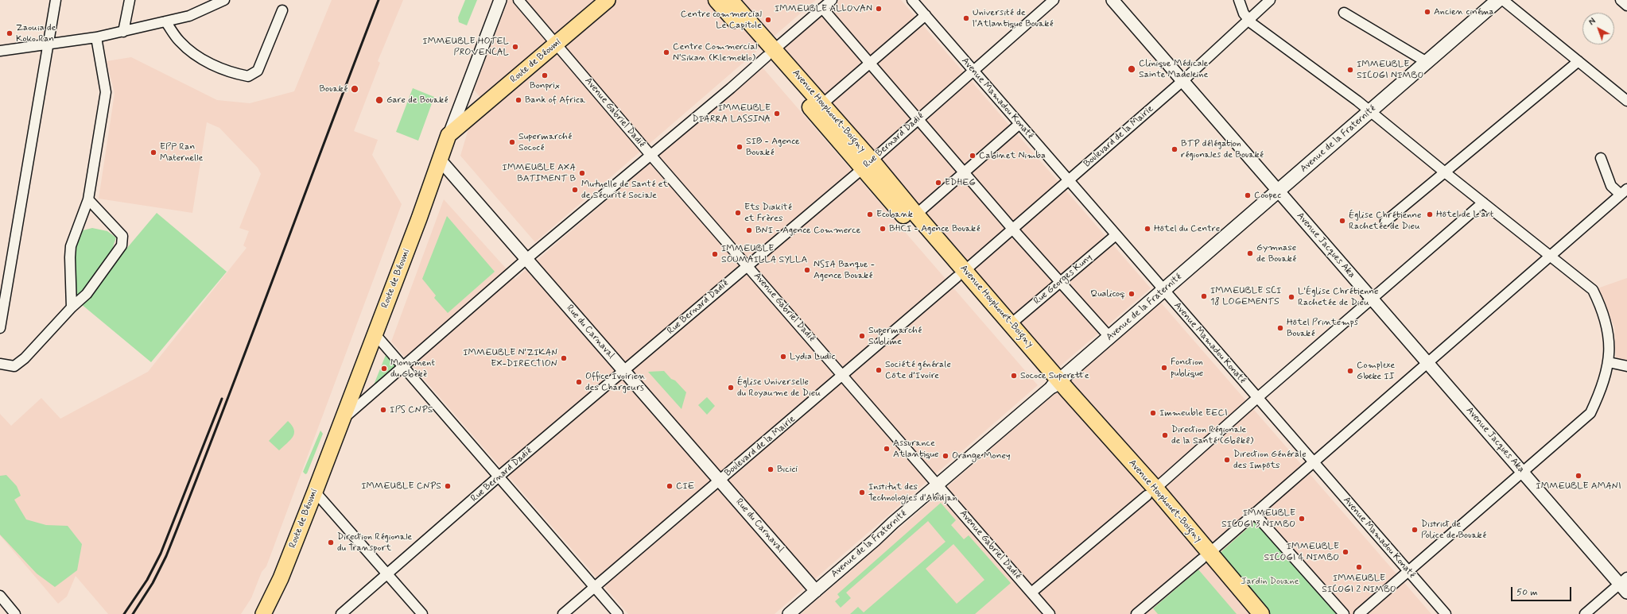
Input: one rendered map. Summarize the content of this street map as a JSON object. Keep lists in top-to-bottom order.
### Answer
{
  "streets": {
    "highway": ["Avenue Houphouët-Boigny"],
    "main road": ["Route de Béoumi", "Avenue de la Fraternité"],
    "street": [
      "Avenue Mamadou Konaté",
      "Avenue Gabriel Dadié",
      "Boulevard de la Mairie",
      "Rue Bernard Dadié",
      "Avenue Jacques Aka",
      "Rue Georges Kuny",
      "Rue du Carnaval"
    ]
  },
  "crossings": [
    ["Route de Béoumi", "Avenue Gabriel Dadié"],
    ["Route de Béoumi", "Rue du Carnaval"],
    ["Avenue Mamadou Konaté", "Boulevard de la Mairie"],
    ["Avenue Mamadou Konaté", "Avenue de la Fraternité"],
    ["Avenue Mamadou Konaté", "Rue Bernard Dadié"],
    ["Avenue Mamadou Konaté", "Rue Georges Kuny"],
    ["Avenue Houphouët-Boigny", "Boulevard de la Mairie"],
    ["Avenue Houphouët-Boigny", "Avenue de la Fraternité"],
    ["Avenue Houphouët-Boigny", "Rue Bernard Dadié"],
    ["Avenue Houphouët-Boigny", "Rue Georges Kuny"],
    ["Avenue Gabriel Dadié", "Boulevard de la Mairie"],
    ["Avenue Gabriel Dadié", "Avenue de la Fraternité"],
    ["Avenue Gabriel Dadié", "Rue Bernard Dadié"],
    ["Boulevard de la Mairie", "Avenue Jacques Aka"],
    ["Boulevard de la Mairie", "Rue du Carnaval"],
    ["Avenue de la Fraternité", "Avenue Jacques Aka"],
    ["Avenue de la Fraternité", "Rue du Carnaval"],
    ["Rue Bernard Dadié", "Rue du Carnaval"]
  ],
  "parks": ["Jardin Douane"],
  "places": [
    "IMMEUBLE ALLOVAN",
    "Ancien cinéma",
    "Université de l'Atlantique Bouaké",
    "Centre commercial Le Capitole",
    "Zaouia de Koko Ran",
    "IMMEUBLE HOTEL PROVENCAL",
    "Centre Commercial N'Sikan (Klemeklo)",
    "Clinique Médicale Sainte Madeleine",
    "IMMEUBLE SICOGI NIMBO",
    "Bonprix",
    "Bouaké",
    "Gare de Bouaké",
    "Bank of Africa",
    "IMMEUBLE DIARRA LASSINA",
    "Supermarché Sococé",
    "SIB - Agence Bouaké",
    "BTP délégation régionales de Bouaké",
    "EPP Ran Maternelle",
    "Cabinet Nimba",
    "IMMEUBLE AXA BATIMENT B",
    "EDHEG",
    "Mutuelle de Santé et de Sécurité Sociale",
    "Coopec",
    "Ets Diakité et Frères",
    "Ecobank",
    "Hôtel de L'art",
    "Église Chrétienne Rachetée de Dieu",
    "BHCI - Agence Bouaké",
    "Hôtel du Centre",
    "BNI - Agence Commerce",
    "Gymnase de Bouaké",
    "IMMEUBLE SOUMAILLA SYLLA",
    "NSIA Banque - Agence Bouaké",
    "Qualicoq",
    "IMMEUBLE SCI 18 LOGEMENTS",
    "L'Église Chrétienne Rachetée de Dieu",
    "Hôtel Printemps Bouaké",
    "Supermarché Sublime",
    "Lydia Ludic",
    "IMMEUBLE N'ZIKAN EX-DIRECTION",
    "Fonction publique",
    "Monument du Gbèkè",
    "Société générale Côte d’Ivoire",
    "Complexe Gbeke II",
    "Sococe Superette",
    "Office Ivoirien des Chargeurs",
    "Église Universelle du Royaume de Dieu",
    "IPS CNPS",
    "Immeuble EECI",
    "Direction Régionale de la Santé (Gbêkê)",
    "Assurance Atlantique",
    "Orange Money",
    "Direction Générale des Impôts",
    "Bicici",
    "IMMEUBLE AMANI",
    "IMMEUBLE CNPS",
    "CIE",
    "Institut des Technologies d'Abidjan",
    "IMMEUBLE SICOGI 3 NIMBO",
    "District de Police de Bouaké",
    "Direction Régionale du Transport",
    "IMMEUBLE SICOGI 4 NIMBO",
    "IMMEUBLE SICOGI 2 NIMBO"
  ],
  "scale_bar": "50 m",
  "north": "top left"
}
